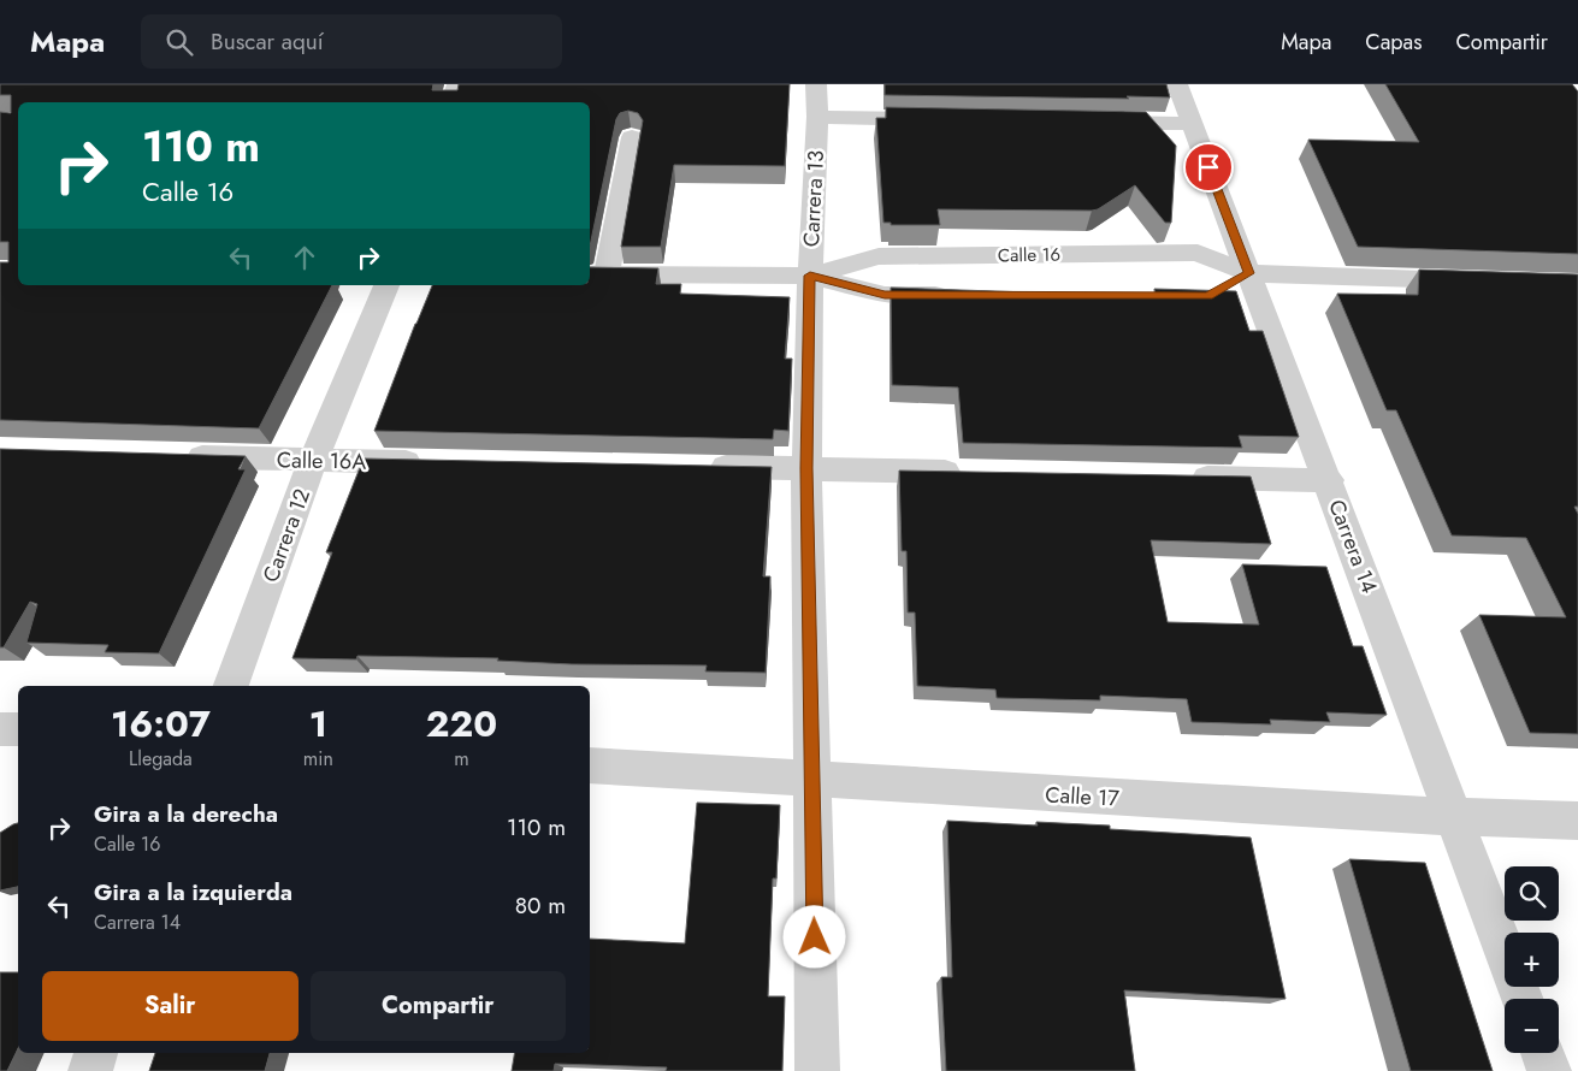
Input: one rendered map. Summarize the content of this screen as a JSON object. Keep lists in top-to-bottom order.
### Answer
{
  "streets": {
    "street": [
      "Carrera 13",
      "Calle 16",
      "Calle 16A",
      "Carrera 12",
      "Carrera 14",
      "Calle 17"
    ]
  },
  "crossings": [
    ["Carrera 13", "Calle 16"],
    ["Carrera 13", "Calle 17"],
    ["Calle 16", "Carrera 14"],
    ["Calle 16A", "Carrera 12"],
    ["Carrera 14", "Calle 17"]
  ],
  "page": {
    "header": "Mapa",
    "search": "Buscar aquí",
    "nav": ["Mapa", "Capas", "Compartir"],
    "turn": ["110 m", "Calle 16"],
    "eta": [
      "16:07",
      "Llegada",
      "1",
      "min",
      "220",
      "m"
    ],
    "list": [
      {
        "name": "Gira a la derecha",
        "note": "Calle 16",
        "value": "110 m"
      },
      {
        "name": "Gira a la izquierda",
        "note": "Carrera 14",
        "value": "80 m"
      }
    ],
    "map_buttons": ["+", "−"],
    "buttons": ["Salir", "Compartir"]
  }
}
